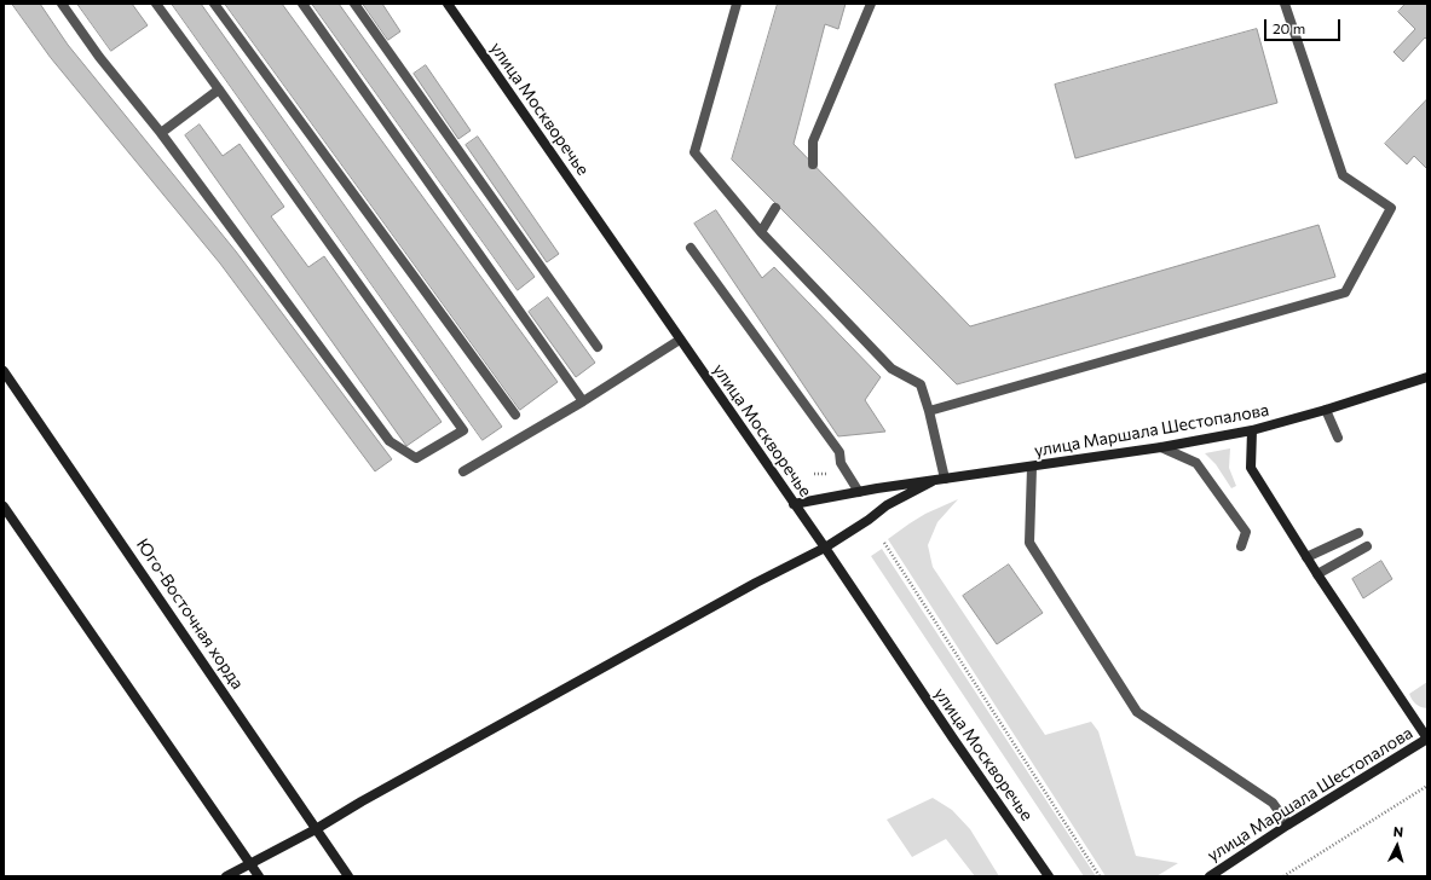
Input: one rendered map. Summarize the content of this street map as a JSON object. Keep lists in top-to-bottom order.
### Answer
{
  "streets": {
    "main road": ["улица Москворечье", "улица Маршала Шестопалова", "Юго-Восточная хорда"]
  },
  "scale_bar": "20 m",
  "north": "top"
}
